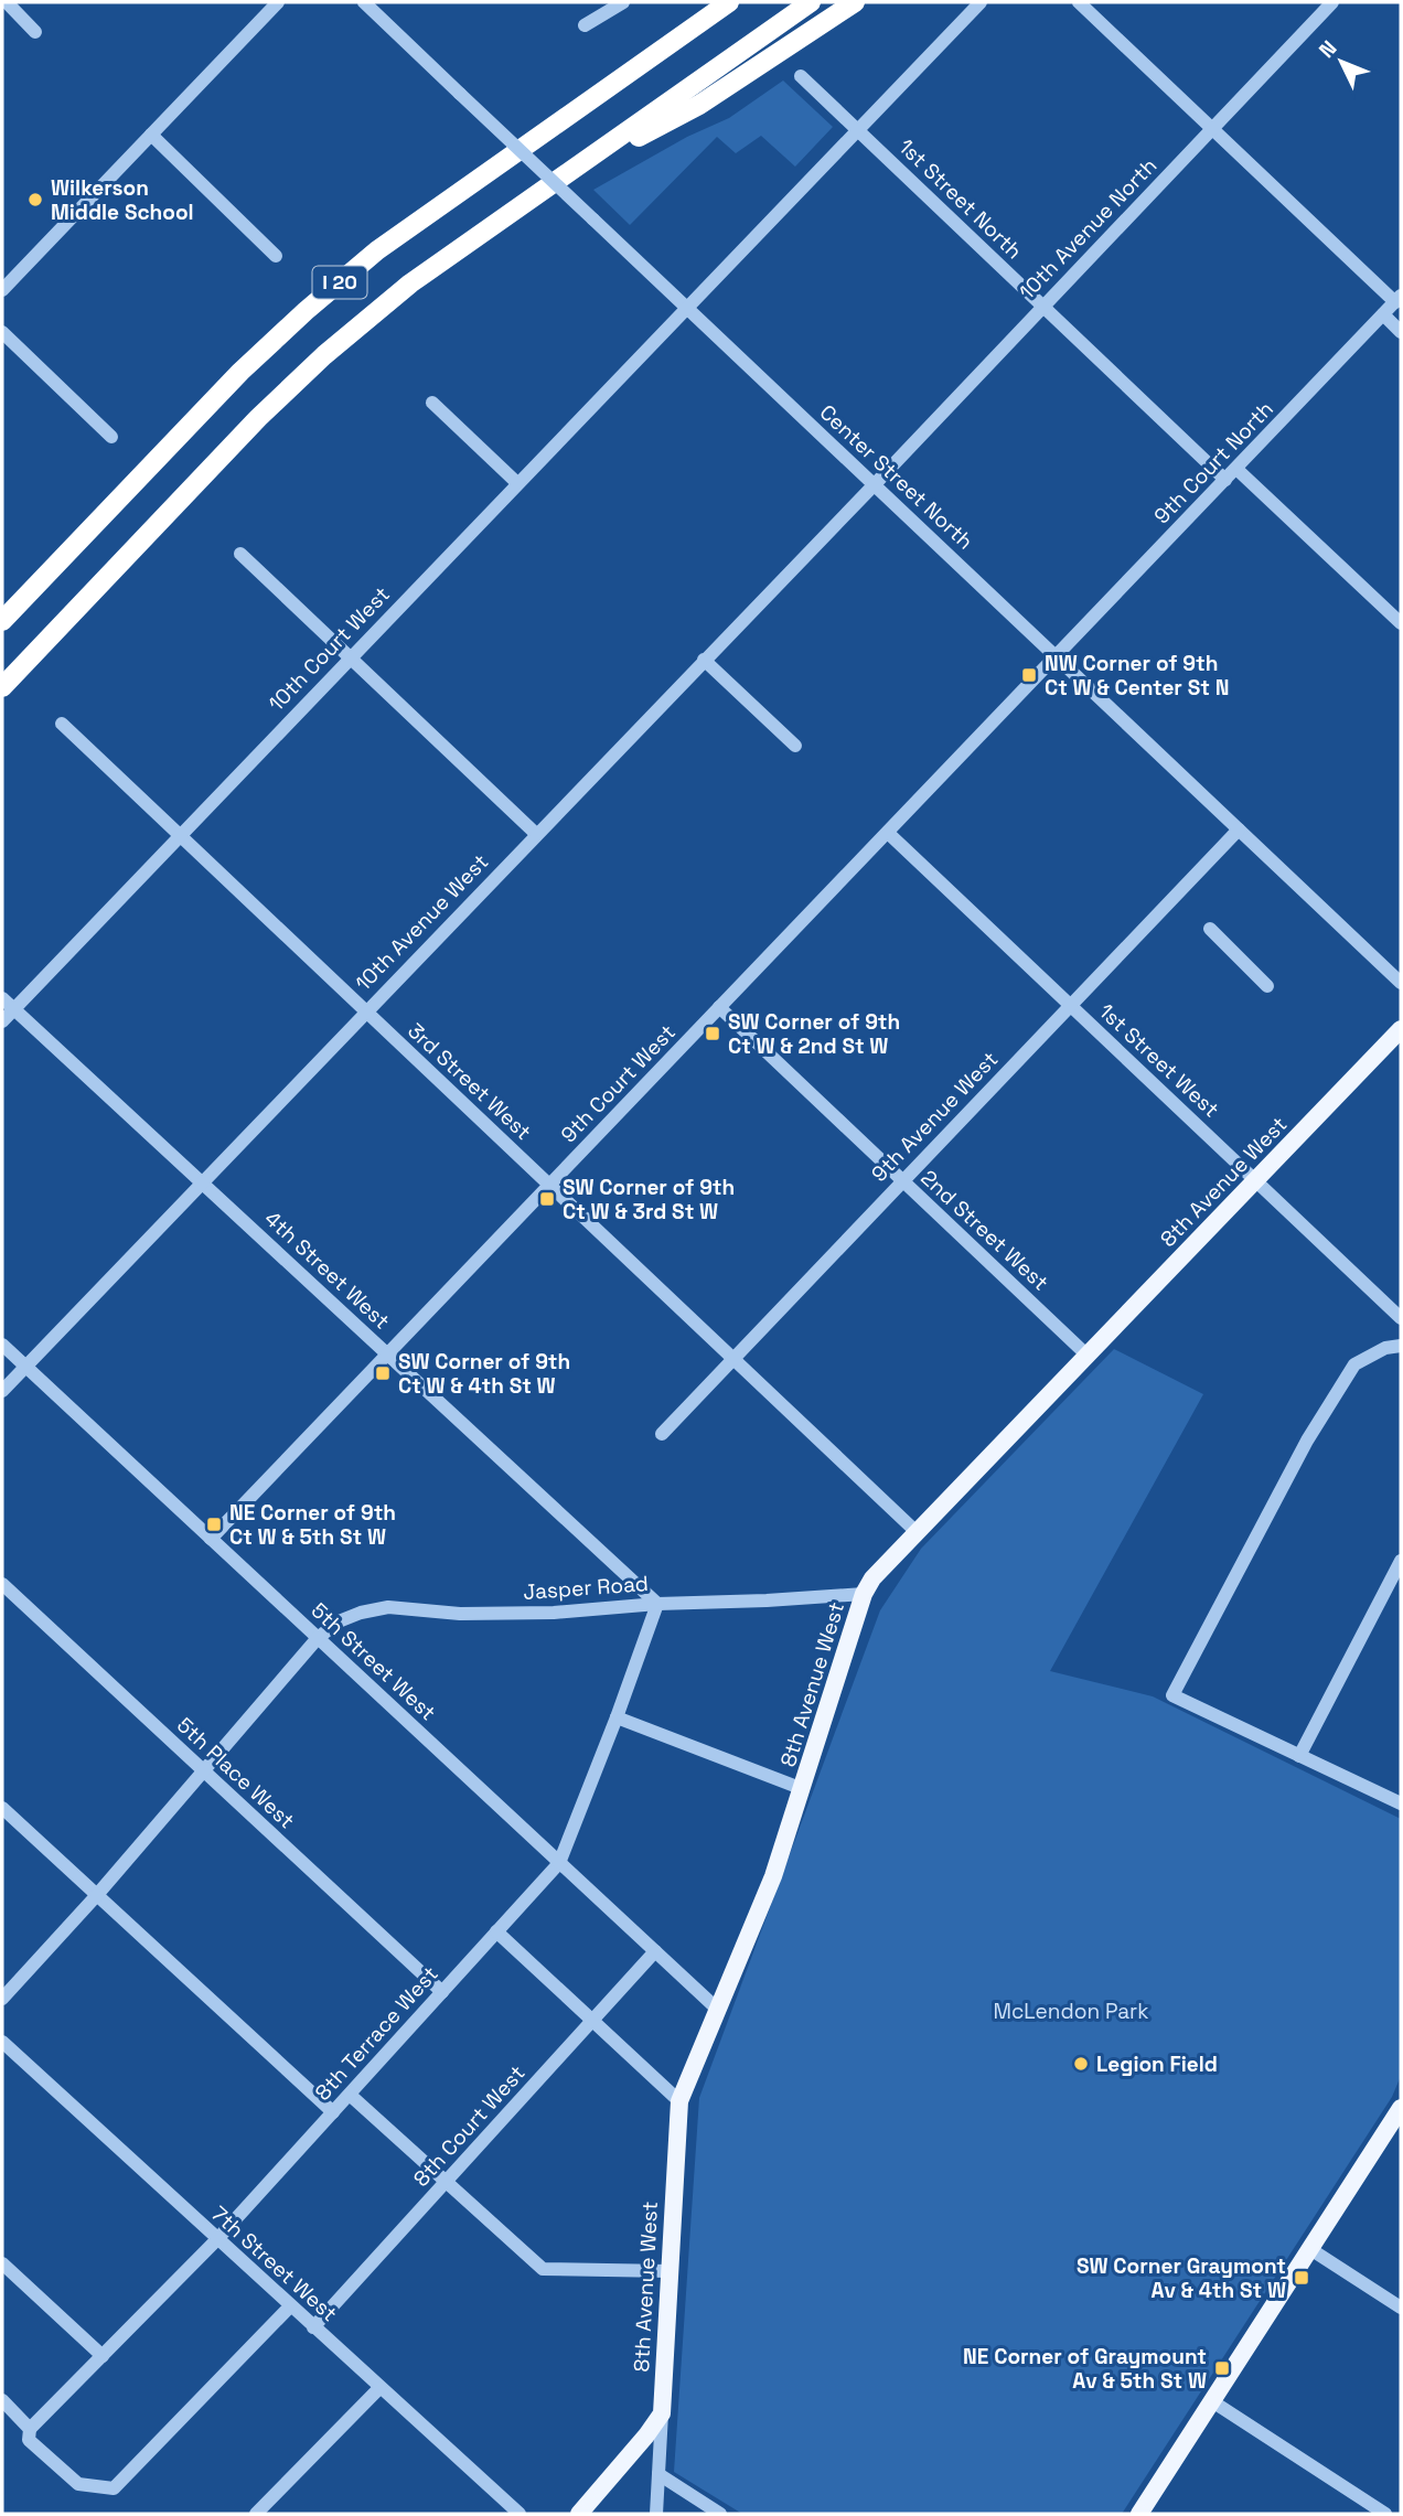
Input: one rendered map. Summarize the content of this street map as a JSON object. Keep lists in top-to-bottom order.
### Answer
{
  "streets": {
    "highway": ["I 20"],
    "main road": ["8th Avenue West"],
    "street": [
      "1st Street North",
      "10th Avenue North",
      "9th Court North",
      "Center Street North",
      "10th Court West",
      "10th Avenue West",
      "1st Street West",
      "3rd Street West",
      "9th Court West",
      "9th Avenue West",
      "2nd Street West",
      "4th Street West",
      "Jasper Road",
      "5th Street West",
      "5th Place West",
      "8th Terrace West",
      "8th Court West",
      "7th Street West"
    ]
  },
  "crossings": [
    ["1st Street North", "10th Avenue North"],
    ["1st Street North", "9th Court North"],
    ["1st Street North", "10th Court West"],
    ["10th Avenue North", "Center Street North"],
    ["10th Avenue North", "10th Avenue West"],
    ["9th Court North", "Center Street North"],
    ["9th Court North", "9th Court West"],
    ["Center Street North", "10th Court West"],
    ["Center Street North", "10th Avenue West"],
    ["Center Street North", "9th Court West"],
    ["Center Street North", "9th Avenue West"],
    ["10th Court West", "3rd Street West"],
    ["10th Court West", "4th Street West"],
    ["10th Avenue West", "3rd Street West"],
    ["10th Avenue West", "4th Street West"],
    ["10th Avenue West", "5th Street West"],
    ["1st Street West", "9th Court West"],
    ["1st Street West", "9th Avenue West"],
    ["1st Street West", "8th Avenue West"],
    ["3rd Street West", "9th Court West"],
    ["3rd Street West", "9th Avenue West"],
    ["3rd Street West", "8th Avenue West"],
    ["9th Court West", "2nd Street West"],
    ["9th Court West", "4th Street West"],
    ["9th Court West", "5th Street West"],
    ["9th Avenue West", "2nd Street West"],
    ["8th Avenue West", "2nd Street West"],
    ["8th Avenue West", "Jasper Road"],
    ["8th Avenue West", "5th Street West"],
    ["4th Street West", "Jasper Road"],
    ["4th Street West", "8th Terrace West"],
    ["Jasper Road", "5th Street West"],
    ["Jasper Road", "8th Terrace West"],
    ["5th Street West", "8th Terrace West"],
    ["5th Street West", "8th Court West"],
    ["5th Place West", "8th Terrace West"],
    ["8th Terrace West", "7th Street West"],
    ["8th Court West", "7th Street West"]
  ],
  "parks": ["McLendon Park"],
  "places": {
    "other": ["Wilkerson Middle School", "Legion Field"],
    "transit": [
      "NW Corner of 9th Ct W & Center St N",
      "SW Corner of 9th Ct W & 2nd St W",
      "SW Corner of 9th Ct W & 3rd St W",
      "SW Corner of 9th Ct W & 4th St W",
      "NE Corner of 9th Ct W & 5th St W",
      "SW Corner Graymont Av & 4th St W",
      "NE Corner of Graymount Av & 5th St W"
    ]
  },
  "north": "top left"
}
